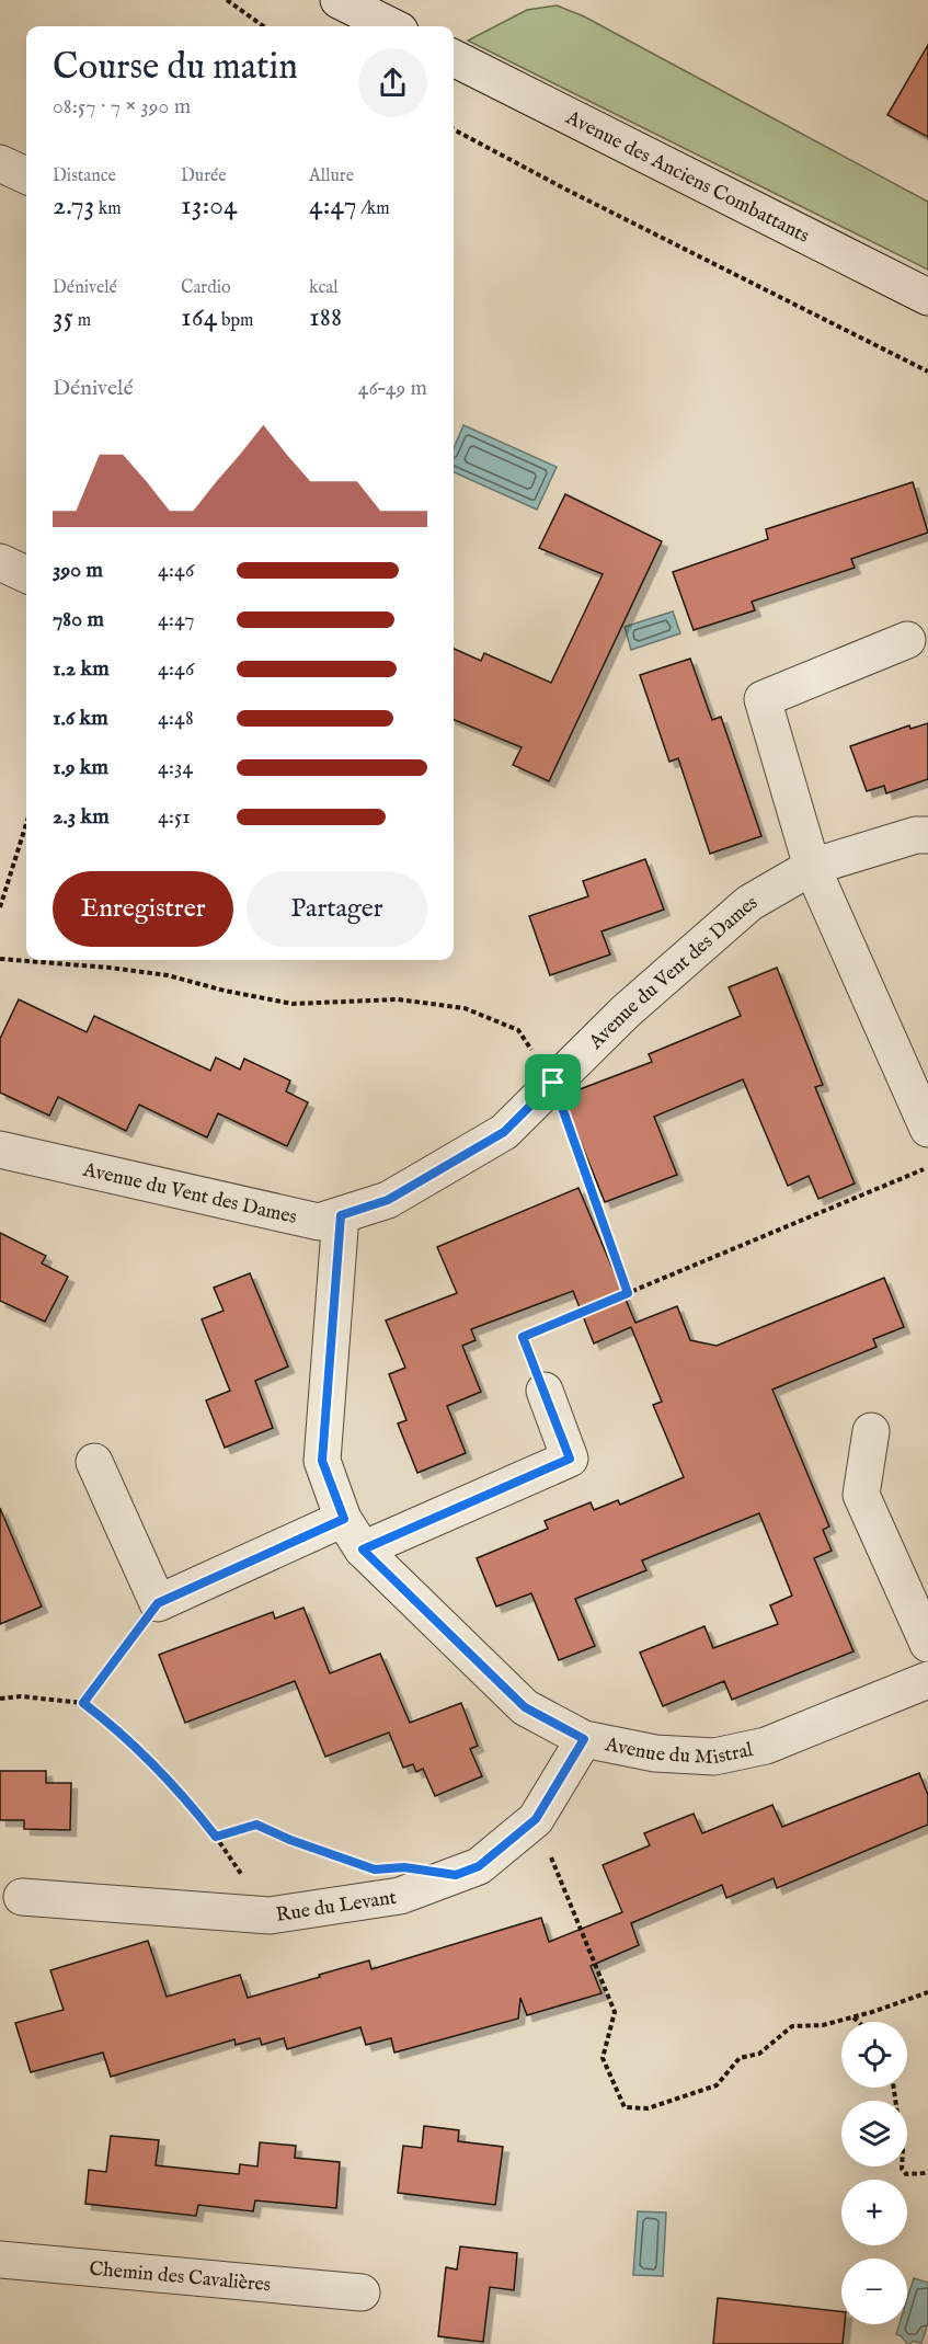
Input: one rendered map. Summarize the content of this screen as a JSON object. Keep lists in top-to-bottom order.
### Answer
{
  "streets": {
    "street": [
      "Avenue des Anciens Combattants",
      "Avenue du Vent des Dames",
      "Avenue du Mistral",
      "Rue du Levant",
      "Chemin des Cavalières"
    ]
  },
  "crossings": [
    ["Avenue du Vent des Dames", "Avenue du Mistral"],
    ["Avenue du Mistral", "Rue du Levant"]
  ],
  "page": {
    "heading": ["Course du matin", "08:57 · 7 × 390 m"],
    "stats": [
      ["Distance", "2.73 km"],
      ["Durée", "13:04"],
      ["Allure", "4:47 /km"],
      ["Dénivelé", "35 m"],
      ["Cardio", "164 bpm"],
      ["kcal", "188"]
    ],
    "chart": ["Dénivelé", "46–49 m"],
    "list": [
      {
        "name": "390 m",
        "note": "4:46"
      },
      {
        "name": "780 m",
        "note": "4:47"
      },
      {
        "name": "1.2 km",
        "note": "4:46"
      },
      {
        "name": "1.6 km",
        "note": "4:48"
      },
      {
        "name": "1.9 km",
        "note": "4:34"
      },
      {
        "name": "2.3 km",
        "note": "4:51"
      }
    ],
    "buttons": ["Enregistrer", "Partager"],
    "map_buttons": ["+", "−"]
  }
}
